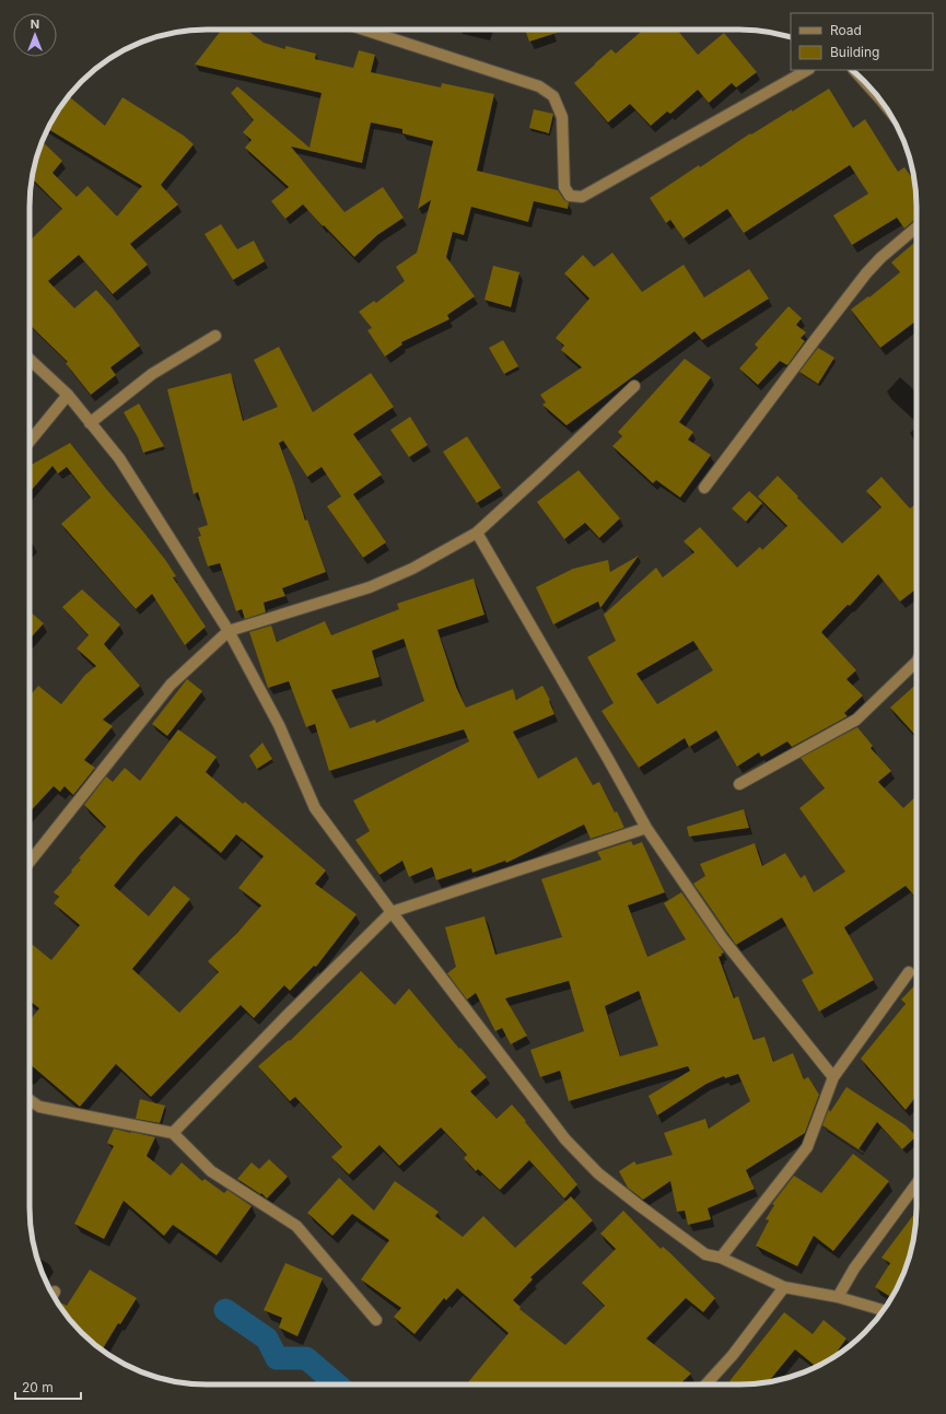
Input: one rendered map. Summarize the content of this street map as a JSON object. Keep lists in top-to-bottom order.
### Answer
{
  "legend": ["Road", "Building"],
  "scale_bar": "20 m",
  "north": "top"
}
